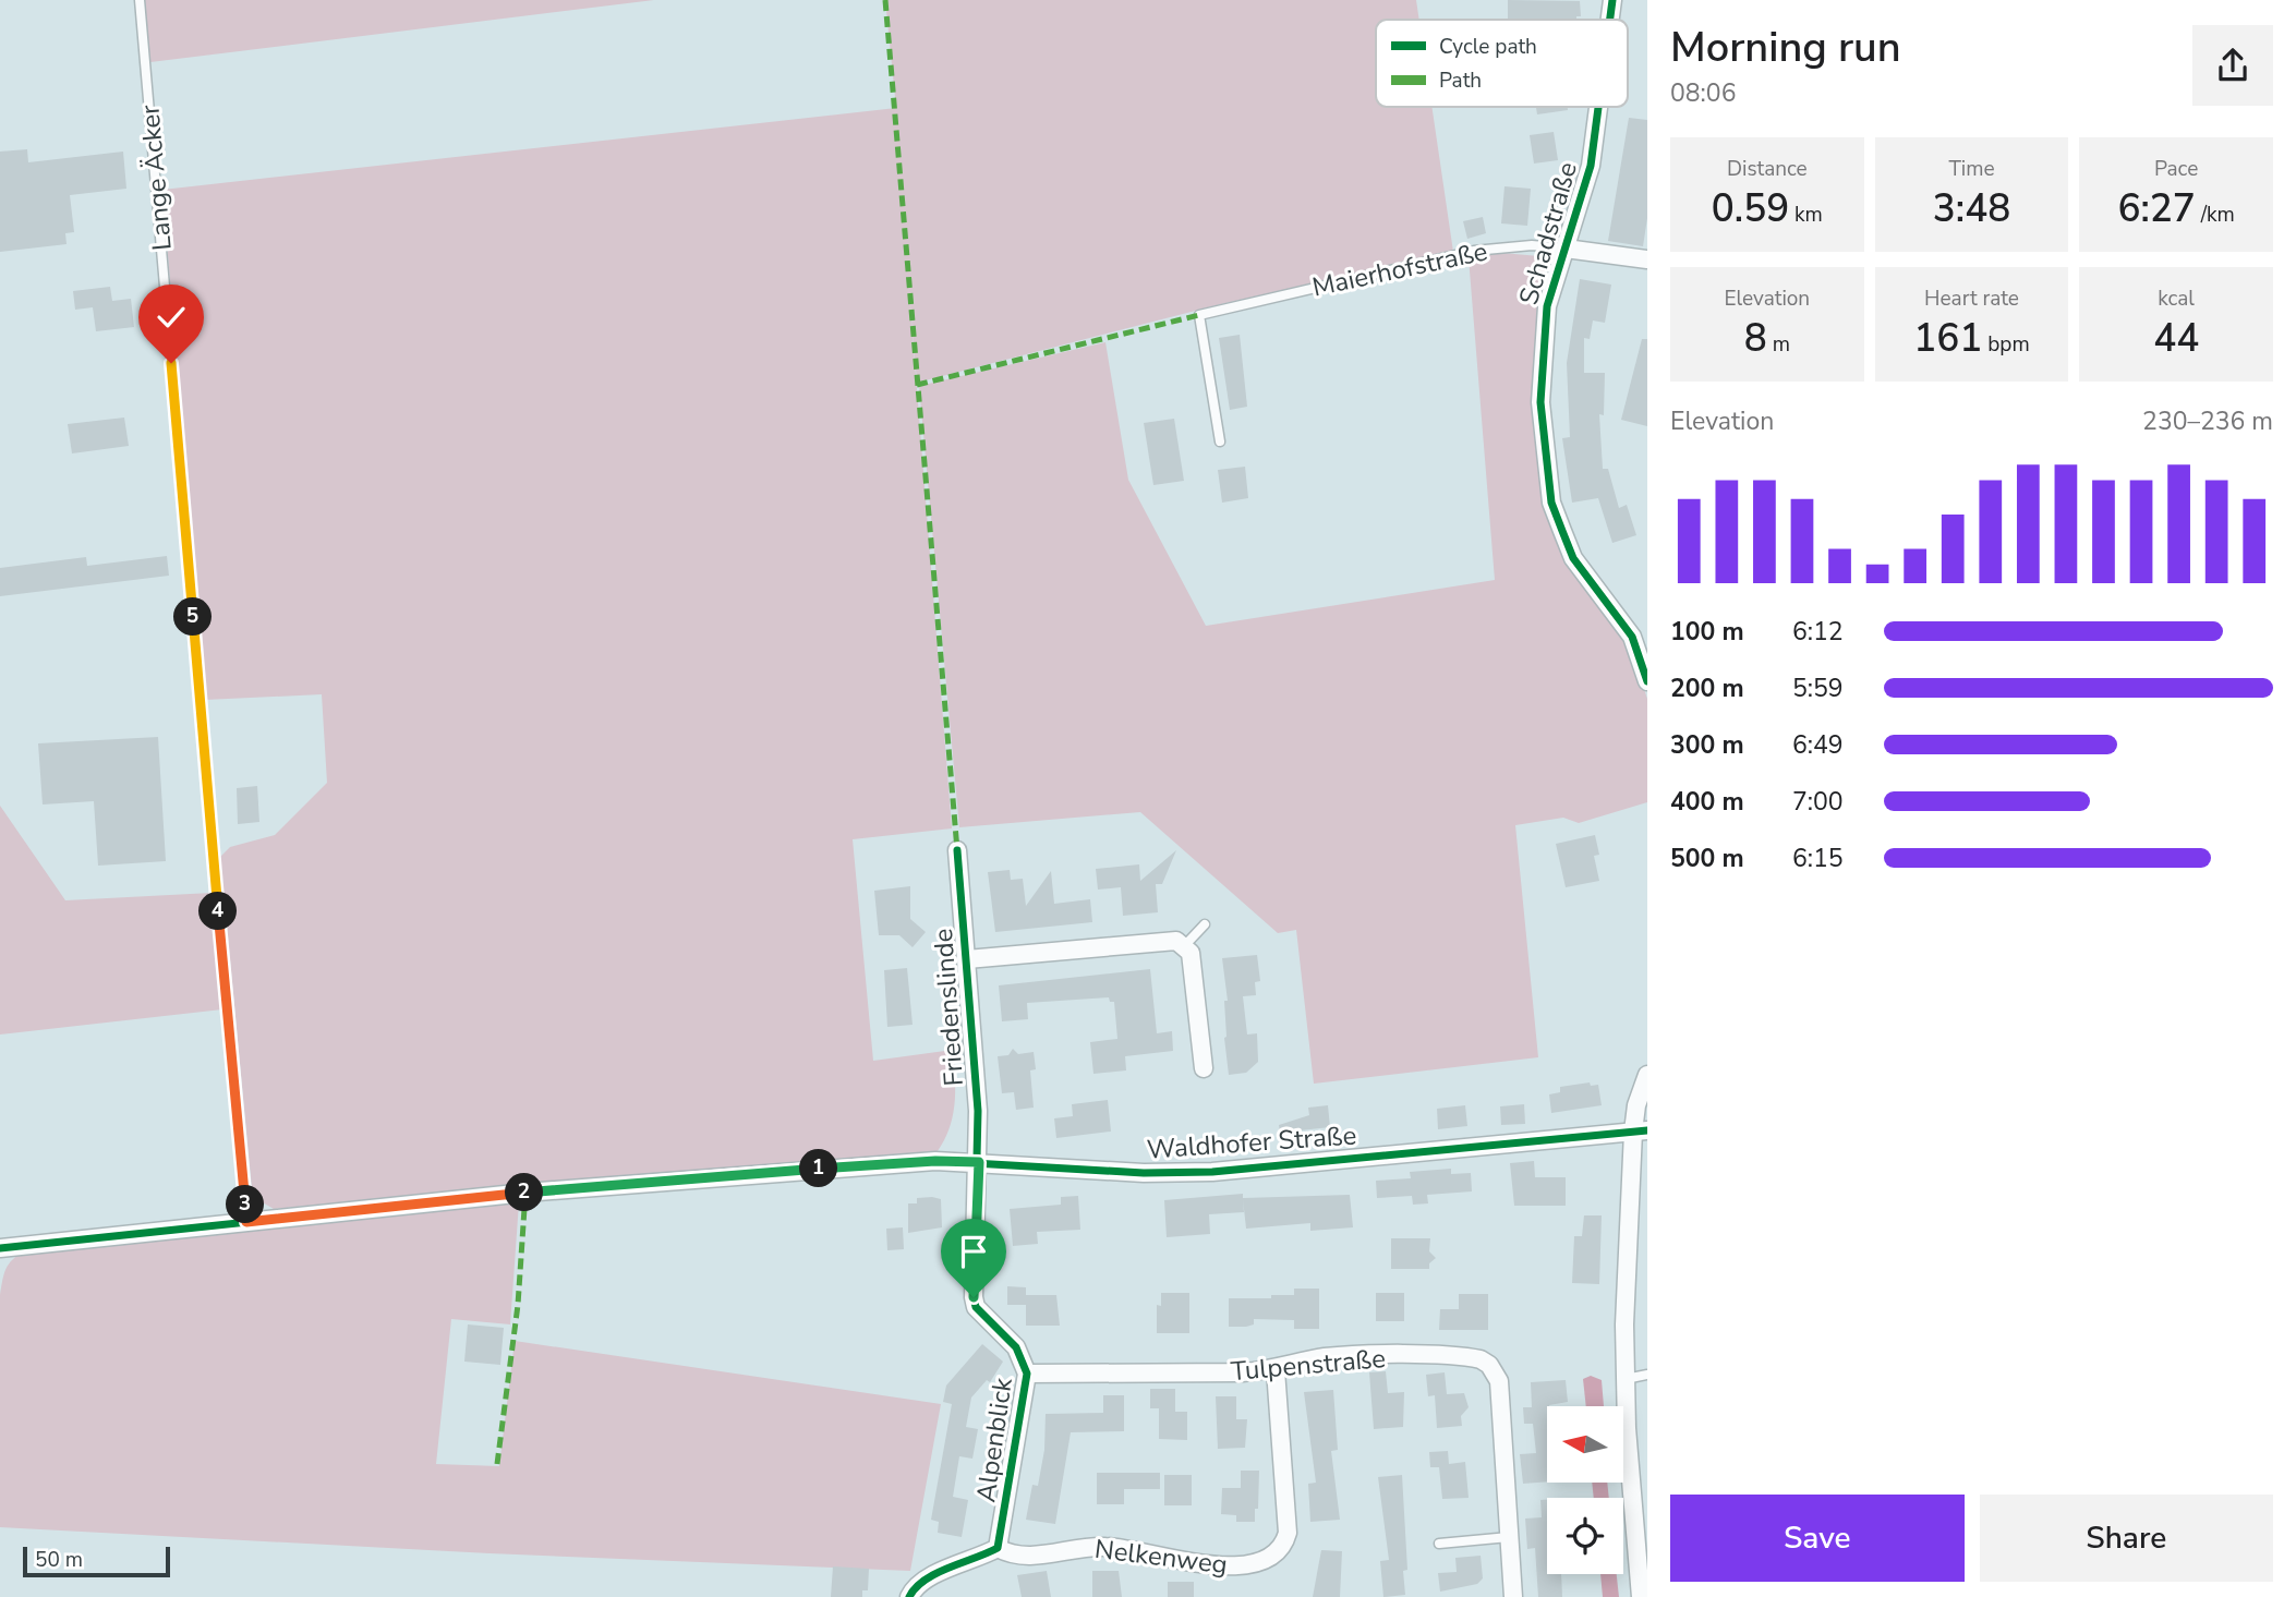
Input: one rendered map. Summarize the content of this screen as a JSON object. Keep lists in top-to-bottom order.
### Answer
{
  "streets": {
    "street": [
      "Schadstraße",
      "Maierhofstraße",
      "Friedenslinde",
      "Waldhofer Straße",
      "Tulpenstraße",
      "Alpenblick",
      "Nelkenweg"
    ],
    "lane": ["Lange Äcker"]
  },
  "crossings": [
    ["Lange Äcker", "Waldhofer Straße"],
    ["Schadstraße", "Maierhofstraße"],
    ["Friedenslinde", "Waldhofer Straße"],
    ["Friedenslinde", "Alpenblick"],
    ["Waldhofer Straße", "Alpenblick"],
    ["Tulpenstraße", "Alpenblick"],
    ["Tulpenstraße", "Nelkenweg"],
    ["Alpenblick", "Nelkenweg"]
  ],
  "legend": ["Cycle path", "Path"],
  "scale_bar": "50 m",
  "north": "left",
  "page": {
    "heading": ["Morning run", "08:06"],
    "stats": [
      ["Distance", "0.59 km"],
      ["Time", "3:48"],
      ["Pace", "6:27 /km"],
      ["Elevation", "8 m"],
      ["Heart rate", "161 bpm"],
      ["kcal", "44"]
    ],
    "chart": ["Elevation", "230–236 m"],
    "pins": [
      "5",
      "4",
      "1",
      "2",
      "3"
    ],
    "list": [
      {
        "name": "100 m",
        "note": "6:12"
      },
      {
        "name": "200 m",
        "note": "5:59"
      },
      {
        "name": "300 m",
        "note": "6:49"
      },
      {
        "name": "400 m",
        "note": "7:00"
      },
      {
        "name": "500 m",
        "note": "6:15"
      }
    ],
    "buttons": ["Save", "Share"],
    "scale": "50 m"
  }
}
